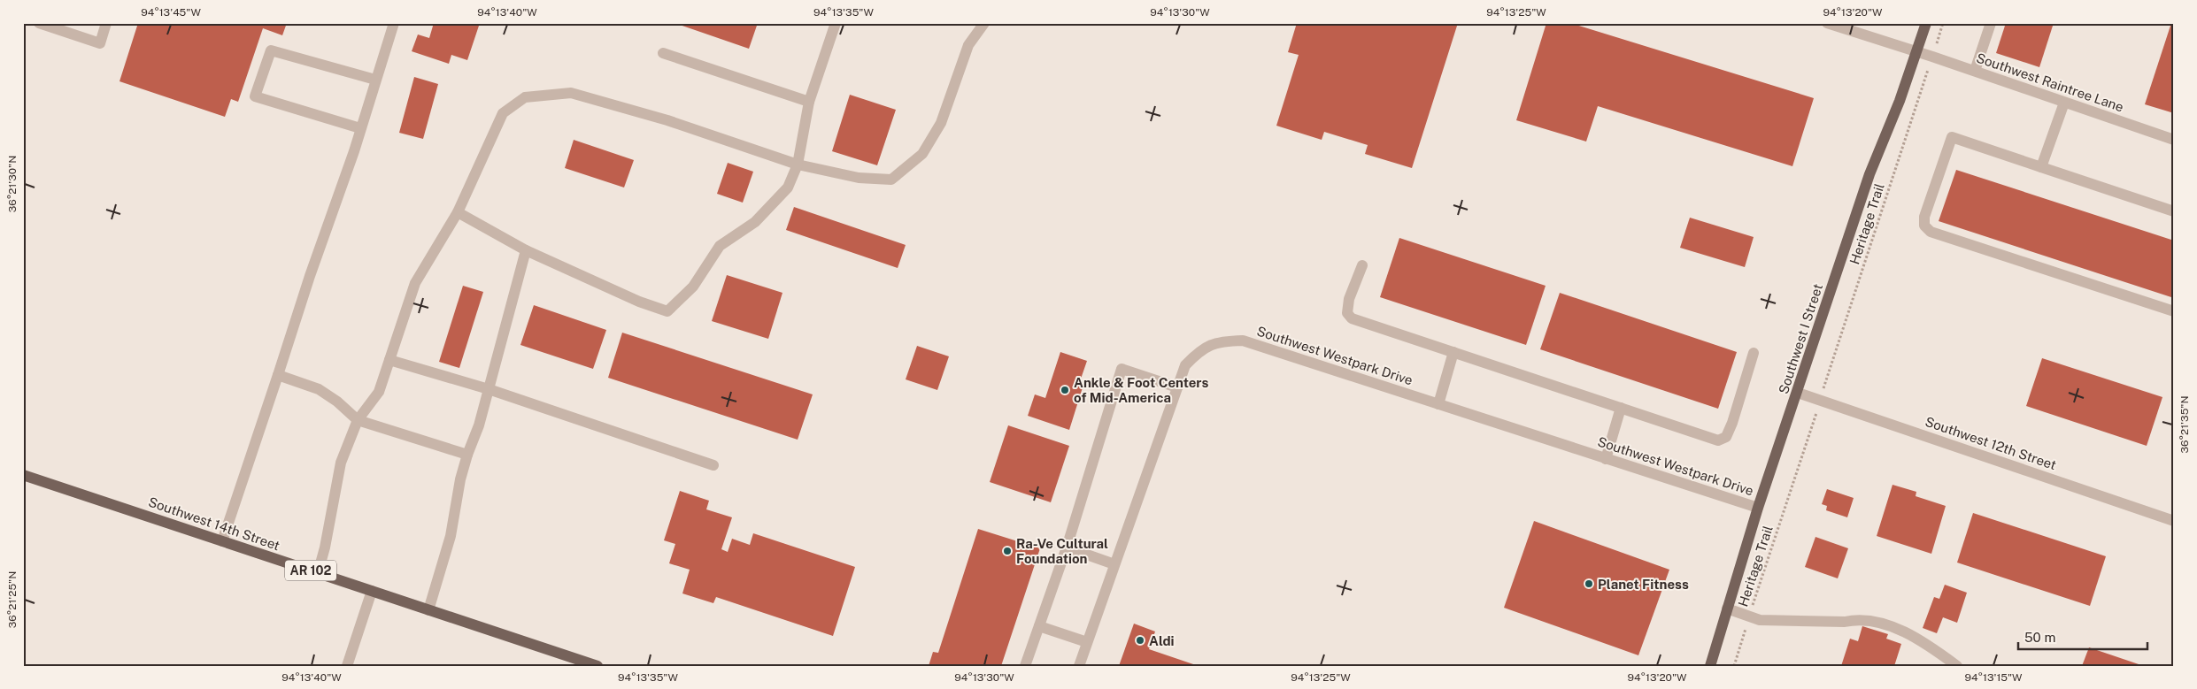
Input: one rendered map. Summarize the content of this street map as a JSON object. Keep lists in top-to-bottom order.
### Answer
{
  "streets": {
    "main road": ["Southwest I Street", "Southwest 14th Street", "AR 102"],
    "street": ["Southwest Raintree Lane", "Southwest Westpark Drive", "Southwest 12th Street"],
    "path": ["Heritage Trail"]
  },
  "crossings": [
    ["Southwest Raintree Lane", "Southwest I Street"],
    ["Southwest I Street", "Southwest Westpark Drive"],
    ["Southwest I Street", "Southwest 12th Street"]
  ],
  "places": [
    "Ankle & Foot Centers of Mid-America",
    "Ra-Ve Cultural Foundation",
    "Planet Fitness",
    "Aldi"
  ],
  "scale_bar": "50 m",
  "coordinates": [
    "94°13'45\"W",
    "94°13'40\"W",
    "94°13'35\"W",
    "94°13'30\"W",
    "94°13'25\"W",
    "94°13'20\"W",
    "36°21'30\"N",
    "36°21'35\"N",
    "36°21'25\"N",
    "94°13'15\"W"
  ]
}
